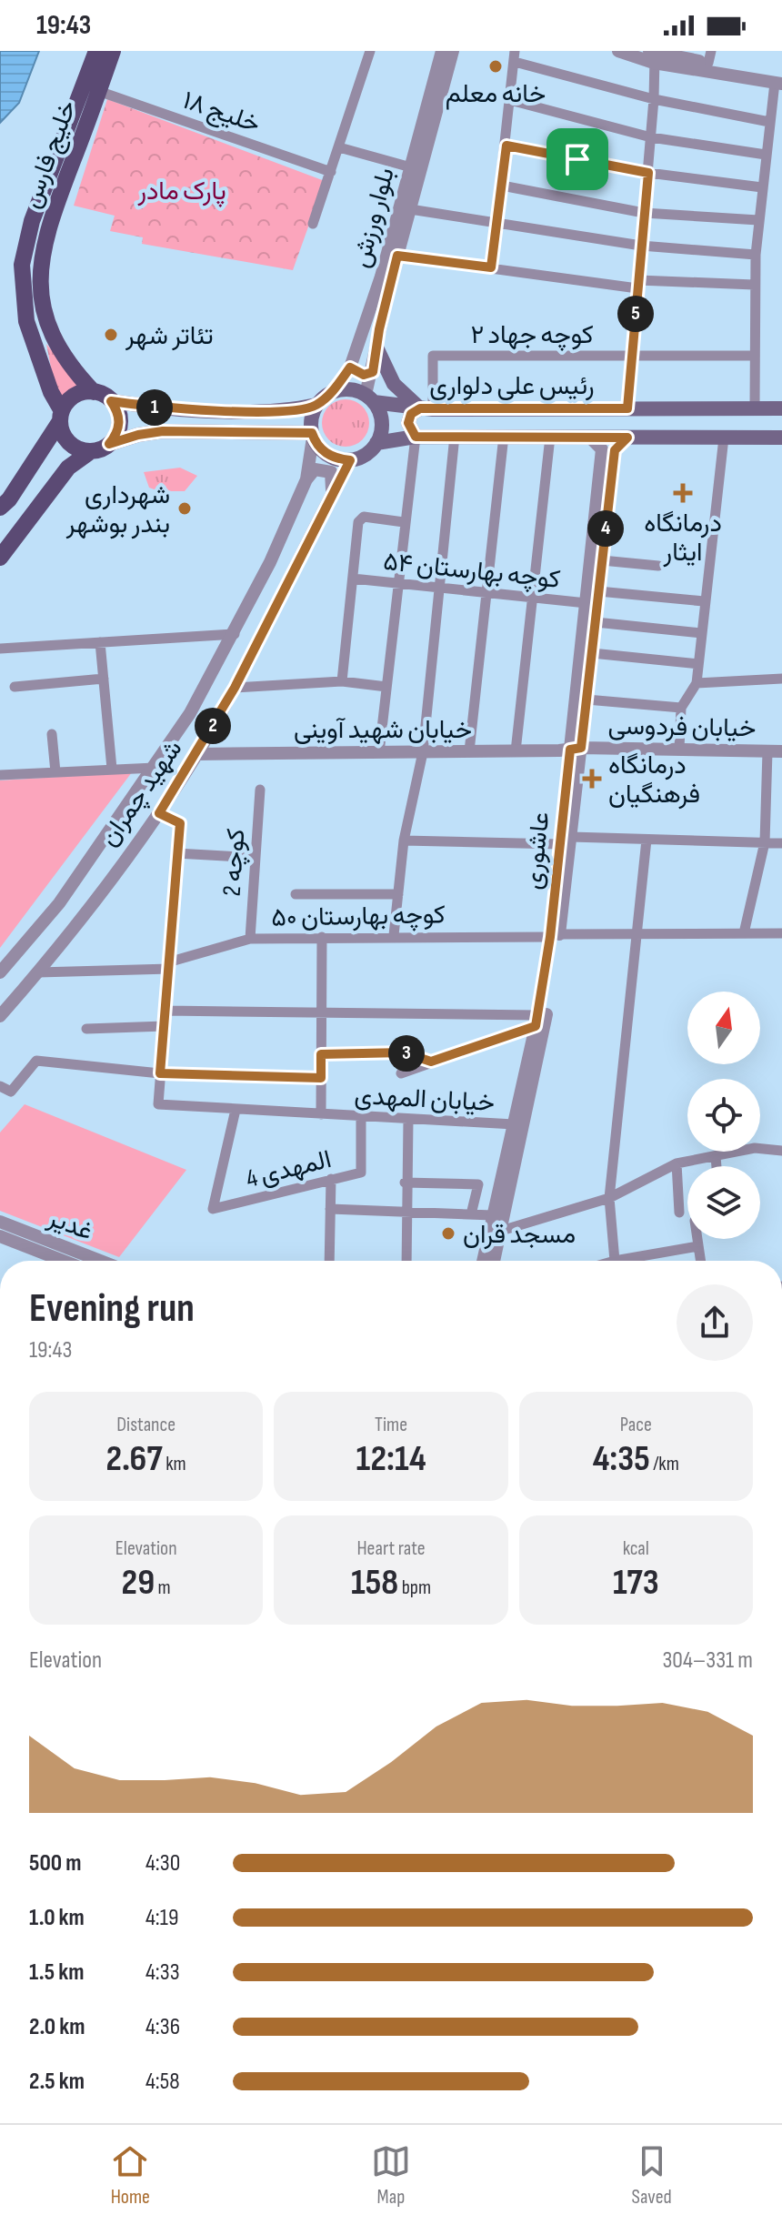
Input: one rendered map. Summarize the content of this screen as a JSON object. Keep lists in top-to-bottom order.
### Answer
{
  "streets": {
    "main road": ["خلیج فارس", "رئیس علی دلواری"],
    "street": [
      "خلیج ۱۸",
      "بلوار ورزش",
      "کوچه جهاد ۲",
      "کوچه بهارستان ۵۴",
      "خیابان فردوسی",
      "خیابان شهید آوینی",
      "شهید چمران",
      "عاشوری",
      "کوچه 2",
      "کوچه بهارستان ۵۰",
      "خیابان المهدی",
      "المهدی 4",
      "غدیر"
    ]
  },
  "crossings": [
    ["خلیج ۱۸", "خلیج فارس"],
    ["بلوار ورزش", "رئیس علی دلواری"],
    ["بلوار ورزش", "شهید چمران"],
    ["کوچه جهاد ۲", "رئیس علی دلواری"],
    ["رئیس علی دلواری", "شهید چمران"],
    ["رئیس علی دلواری", "عاشوری"],
    ["کوچه بهارستان ۵۴", "عاشوری"],
    ["خیابان فردوسی", "خیابان شهید آوینی"],
    ["خیابان فردوسی", "عاشوری"],
    ["خیابان شهید آوینی", "شهید چمران"],
    ["خیابان شهید آوینی", "عاشوری"],
    ["شهید چمران", "کوچه بهارستان ۵۰"],
    ["عاشوری", "کوچه بهارستان ۵۰"],
    ["عاشوری", "خیابان المهدی"],
    ["کوچه 2", "کوچه بهارستان ۵۰"],
    ["خیابان المهدی", "المهدی 4"]
  ],
  "parks": ["پارک مادر"],
  "places": {
    "other": [
      "خانه معلم",
      "تئاتر شهر",
      "شهرداری بندر بوشهر",
      "مسجد قران"
    ],
    "health": ["درمانگاه ایثار", "درمانگاه فرهنگیان"]
  },
  "north": "top",
  "page": {
    "status": "19:43",
    "pins": [
      "5",
      "1",
      "4",
      "2",
      "3"
    ],
    "heading": ["Evening run", "19:43"],
    "stats": [
      ["Distance", "2.67 km"],
      ["Time", "12:14"],
      ["Pace", "4:35 /km"],
      ["Elevation", "29 m"],
      ["Heart rate", "158 bpm"],
      ["kcal", "173"]
    ],
    "chart": ["Elevation", "304–331 m"],
    "list": [
      {
        "name": "500 m",
        "note": "4:30"
      },
      {
        "name": "1.0 km",
        "note": "4:19"
      },
      {
        "name": "1.5 km",
        "note": "4:33"
      },
      {
        "name": "2.0 km",
        "note": "4:36"
      },
      {
        "name": "2.5 km",
        "note": "4:58"
      }
    ],
    "tabs": ["Home", "Map", "Saved"]
  }
}
